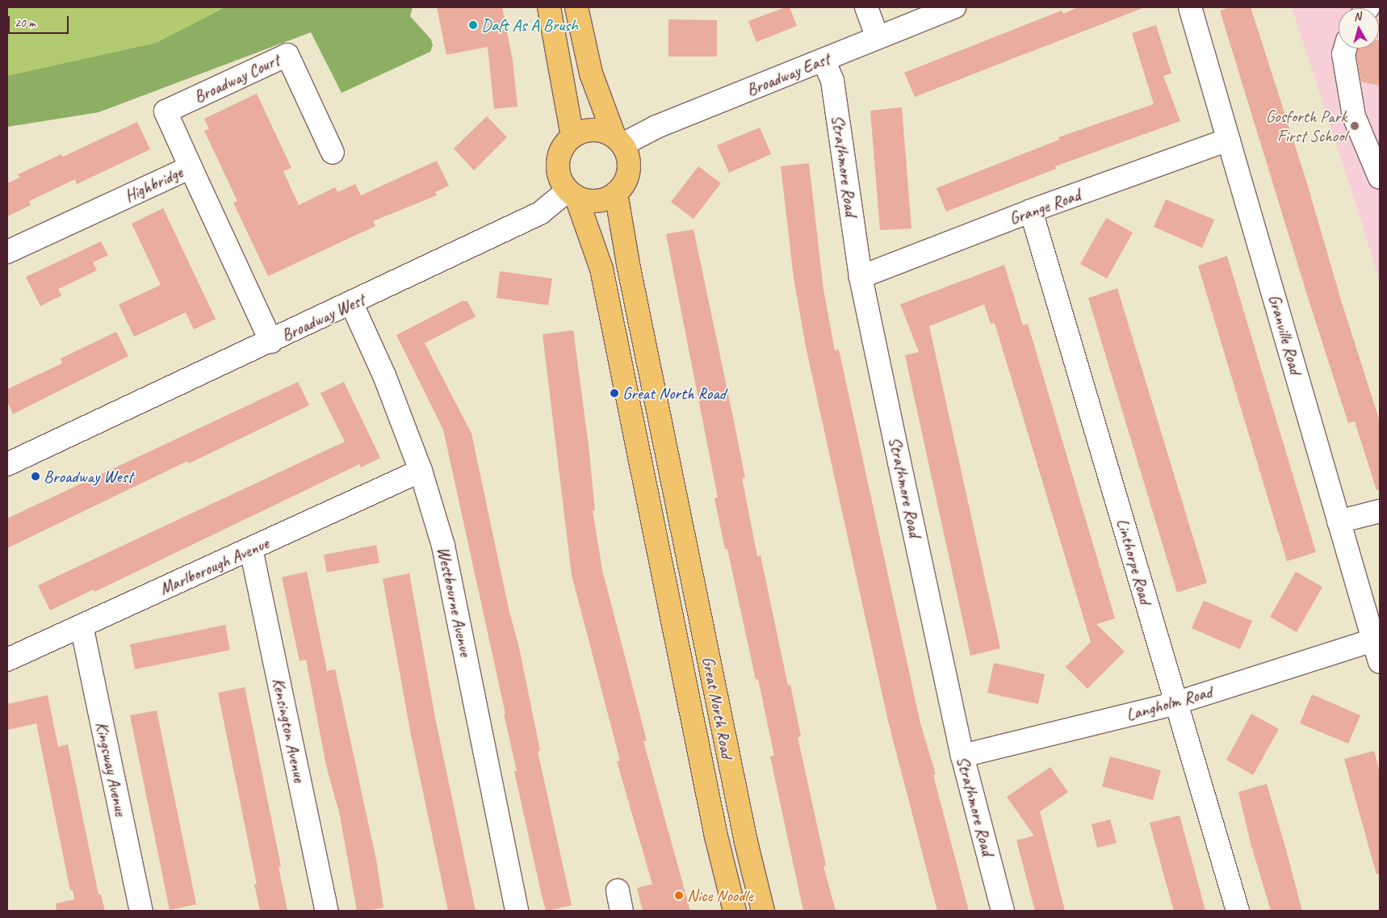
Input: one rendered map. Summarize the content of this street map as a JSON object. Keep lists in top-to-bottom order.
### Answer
{
  "streets": {
    "main road": ["Great North Road"],
    "street": [
      "Broadway East",
      "Broadway Court",
      "Strathmore Road",
      "Highbridge",
      "Grange Road",
      "Broadway West",
      "Granville Road",
      "Linthorpe Road",
      "Marlborough Avenue",
      "Westbourne Avenue",
      "Langholm Road",
      "Kensington Avenue",
      "Kingsway Avenue"
    ]
  },
  "crossings": [
    ["Broadway East", "Strathmore Road"],
    ["Broadway East", "Broadway West"],
    ["Broadway East", "Great North Road"],
    ["Broadway Court", "Highbridge"],
    ["Strathmore Road", "Grange Road"],
    ["Strathmore Road", "Langholm Road"],
    ["Highbridge", "Broadway West"],
    ["Grange Road", "Granville Road"],
    ["Grange Road", "Linthorpe Road"],
    ["Broadway West", "Westbourne Avenue"],
    ["Broadway West", "Great North Road"],
    ["Granville Road", "Langholm Road"],
    ["Linthorpe Road", "Langholm Road"],
    ["Marlborough Avenue", "Westbourne Avenue"],
    ["Marlborough Avenue", "Kensington Avenue"],
    ["Marlborough Avenue", "Kingsway Avenue"]
  ],
  "places": [
    "Daft As A Brush",
    "Gosforth Park First School",
    "Great North Road",
    "Broadway West",
    "Nice Noodle"
  ],
  "scale_bar": "20 m",
  "north": "top"
}
